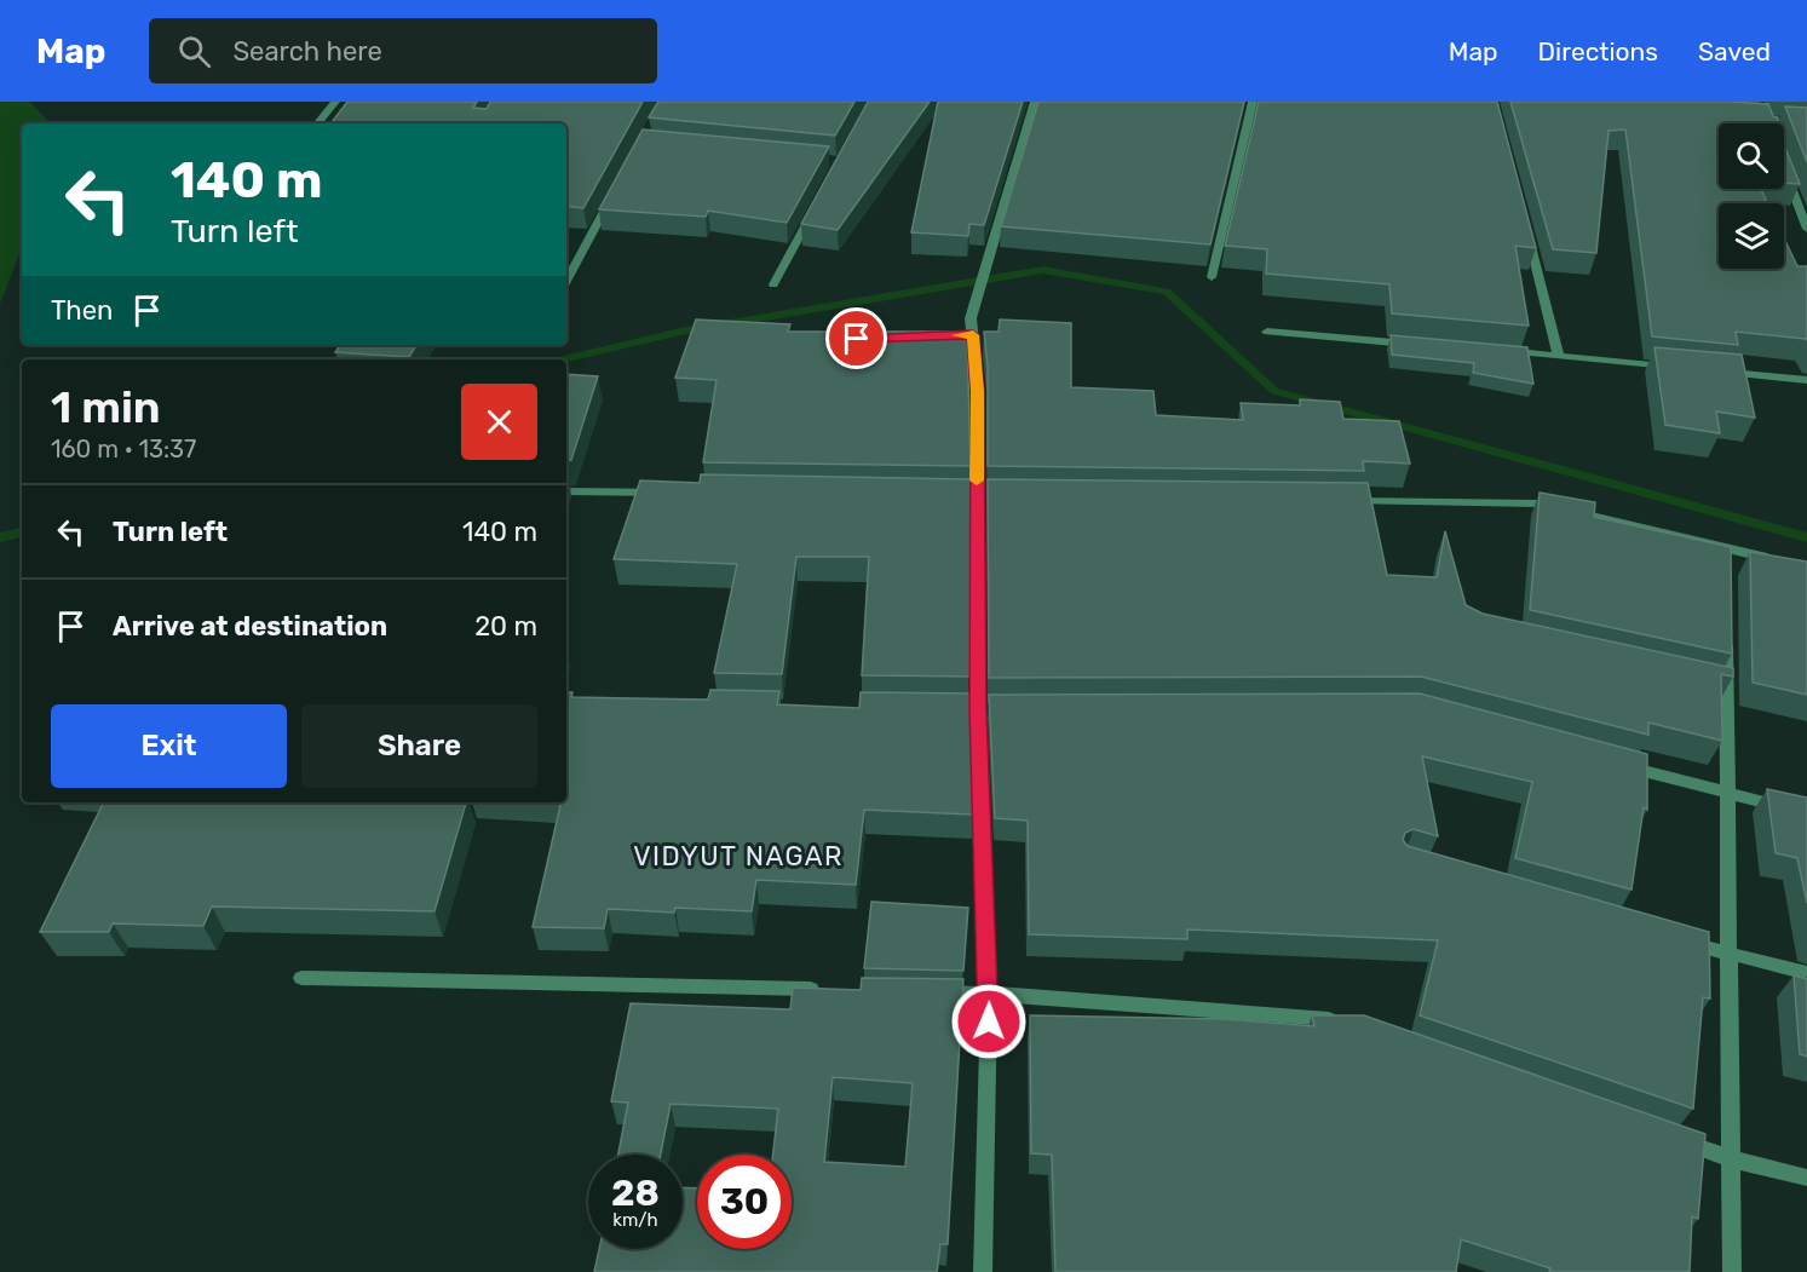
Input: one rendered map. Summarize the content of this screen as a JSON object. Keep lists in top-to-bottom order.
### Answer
{
  "districts": ["VIDYUT NAGAR"],
  "page": {
    "header": "Map",
    "search": "Search here",
    "nav": ["Map", "Directions", "Saved"],
    "turn": ["140 m", "Turn left"],
    "then": "Then",
    "heading": ["1 min", "160 m · 13:37"],
    "list": [
      {
        "name": "Turn left",
        "value": "140 m"
      },
      {
        "name": "Arrive at destination",
        "value": "20 m"
      }
    ],
    "buttons": ["Exit", "Share"],
    "speed": "28 km/h",
    "limit": "30"
  }
}
